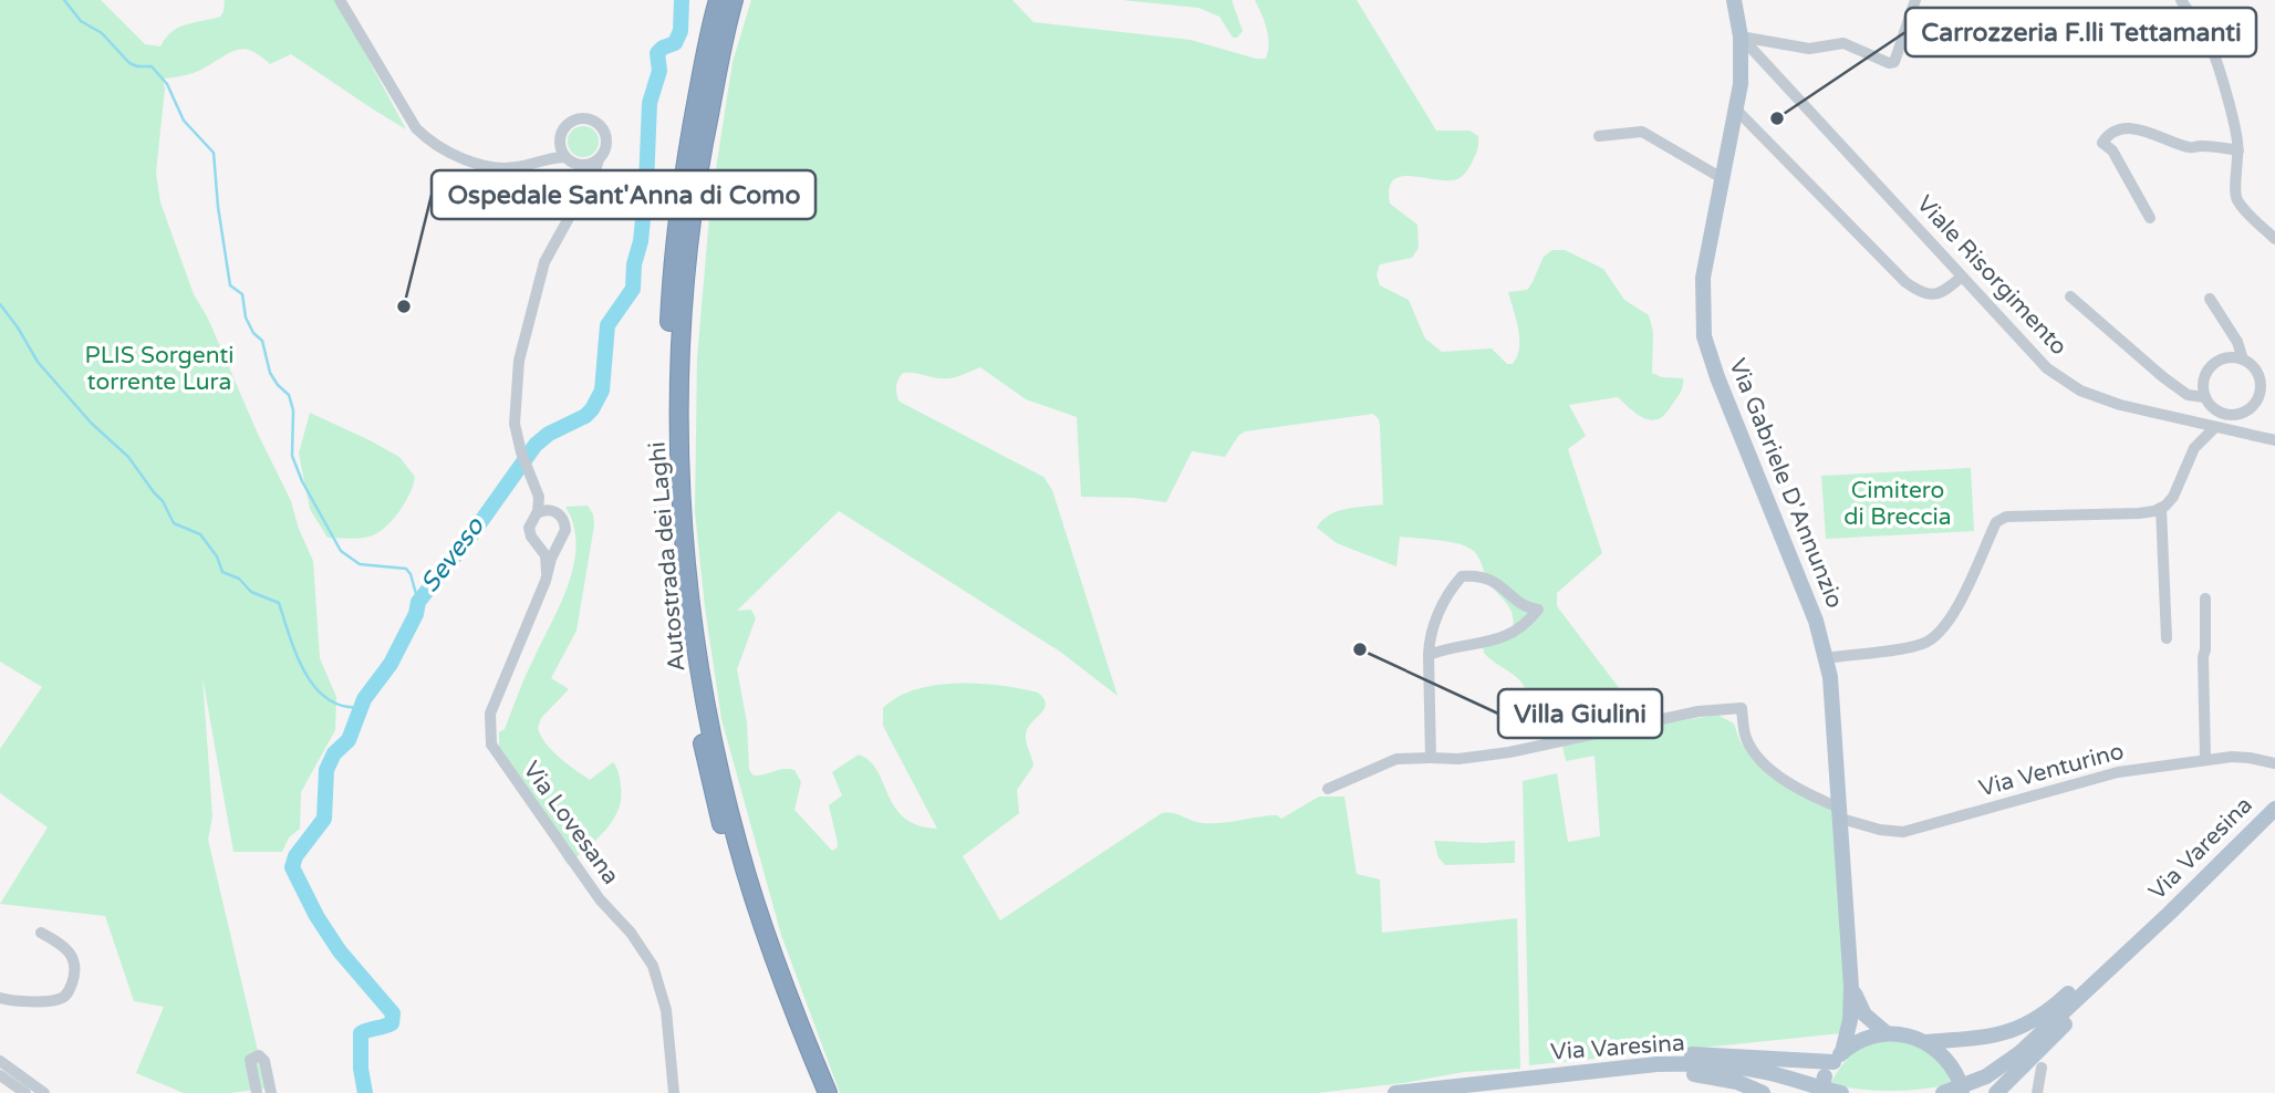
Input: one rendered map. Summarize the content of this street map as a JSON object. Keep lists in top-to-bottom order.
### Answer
{
  "streets": {
    "highway": ["Autostrada dei Laghi"],
    "main road": ["Via Gabriele D'Annunzio", "Via Varesina"],
    "street": ["Viale Risorgimento", "Via Venturino", "Via Lovesana"]
  },
  "crossings": [
    ["Viale Risorgimento", "Via Gabriele D'Annunzio"],
    ["Via Gabriele D'Annunzio", "Via Venturino"]
  ],
  "water": ["Seveso"],
  "parks": ["PLIS Sorgenti torrente Lura", "Cimitero di Breccia"],
  "places": ["Carrozzeria F.lli Tettamanti", "Ospedale Sant'Anna di Como", "Villa Giulini"]
}
